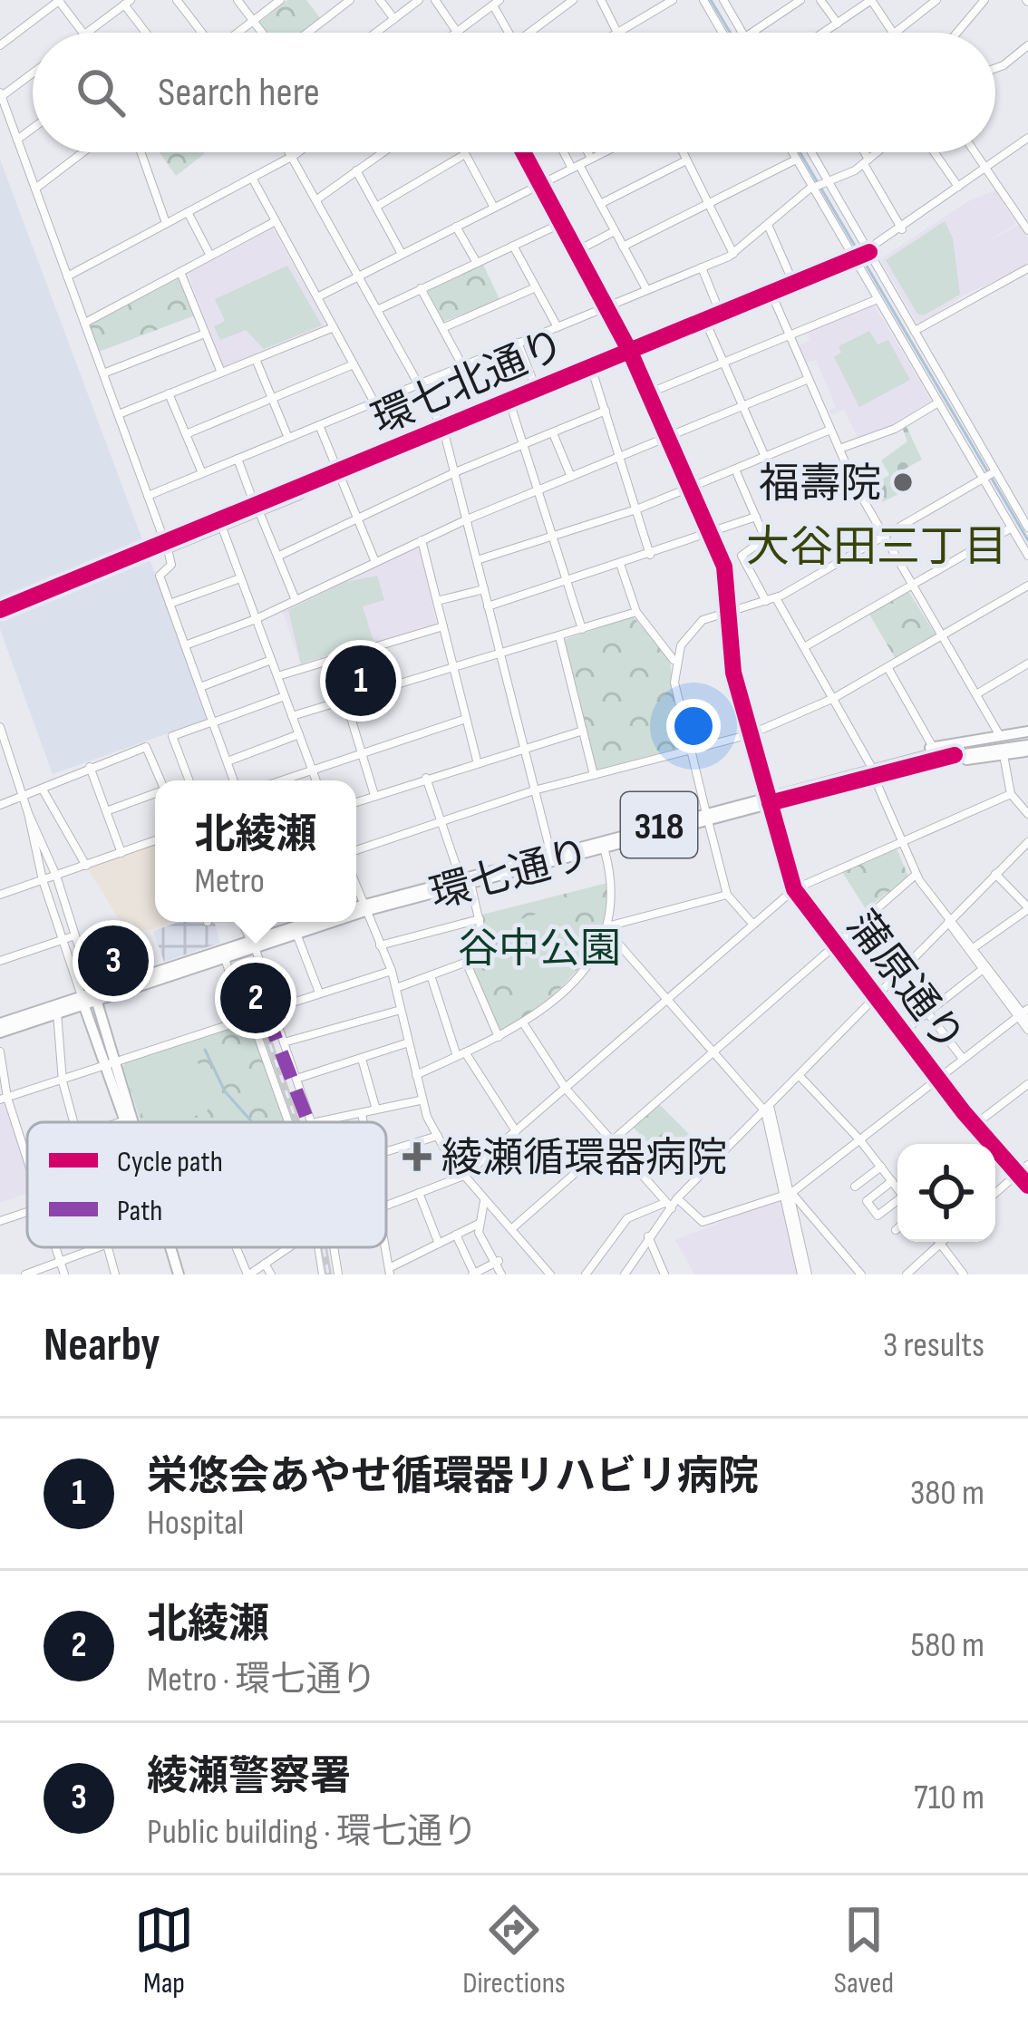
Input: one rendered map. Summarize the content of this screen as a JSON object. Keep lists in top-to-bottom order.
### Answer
{
  "streets": {
    "main road": ["318", "環七通り"],
    "street": ["環七北通り", "蒲原通り"]
  },
  "crossings": [
    ["環七北通り", "蒲原通り"],
    ["318", "環七通り"],
    ["環七通り", "蒲原通り"]
  ],
  "districts": ["大谷田三丁目"],
  "parks": ["谷中公園"],
  "places": {
    "other": ["福壽院"],
    "health": ["綾瀬循環器病院"]
  },
  "legend": ["Cycle path", "Path"],
  "page": {
    "search": "Search here",
    "pins": ["1", "3", "2"],
    "popup": ["北綾瀬", "Metro"],
    "heading": ["Nearby", "3 results"],
    "list": [
      {
        "mark": "1",
        "name": "栄悠会あやせ循環器リハビリ病院",
        "note": "Hospital",
        "value": "380 m"
      },
      {
        "mark": "2",
        "name": "北綾瀬",
        "note": "Metro · 環七通り",
        "value": "580 m"
      },
      {
        "mark": "3",
        "name": "綾瀬警察署",
        "note": "Public building · 環七通り",
        "value": "710 m"
      }
    ],
    "nav": ["Map", "Directions", "Saved"]
  }
}
